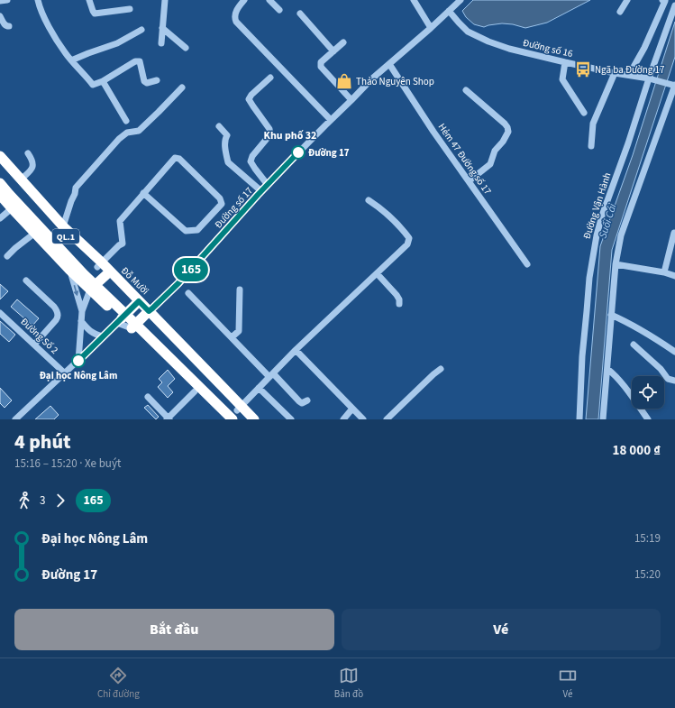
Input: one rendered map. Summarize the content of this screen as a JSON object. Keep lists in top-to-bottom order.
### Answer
{
  "streets": {
    "highway": ["QL.1", "Đỗ Mười"],
    "street": [
      "Đường số 16",
      "Hẻm 47 Đường số 17",
      "Đường Vận Hành",
      "Đường số 17",
      "Đường Số 2"
    ]
  },
  "crossings": [
    ["Đường số 16", "Đường Vận Hành"],
    ["Đường số 16", "Đường số 17"],
    ["Hẻm 47 Đường số 17", "Đường số 17"],
    ["Đường số 17", "Đỗ Mười"]
  ],
  "districts": ["Khu phố 32"],
  "water": ["Suối Cái"],
  "places": {
    "bus stop": ["Ngã ba Đường 17"],
    "shop": ["Thảo Nguyên Shop"],
    "other": ["Đường 17", "Đại học Nông Lâm"]
  },
  "lines": ["bus line 165"],
  "page": {
    "on_map": "165",
    "heading": ["4 phút", "15:16 – 15:20 · Xe buýt", "18 000 ₫"],
    "legs": ["3", "165"],
    "list": [
      {
        "name": "Đại học Nông Lâm",
        "value": "15:19"
      },
      {
        "name": "Đường 17",
        "value": "15:20"
      }
    ],
    "buttons": ["Bắt đầu", "Vé"],
    "tabs": ["Chỉ đường", "Bản đồ", "Vé"]
  }
}
